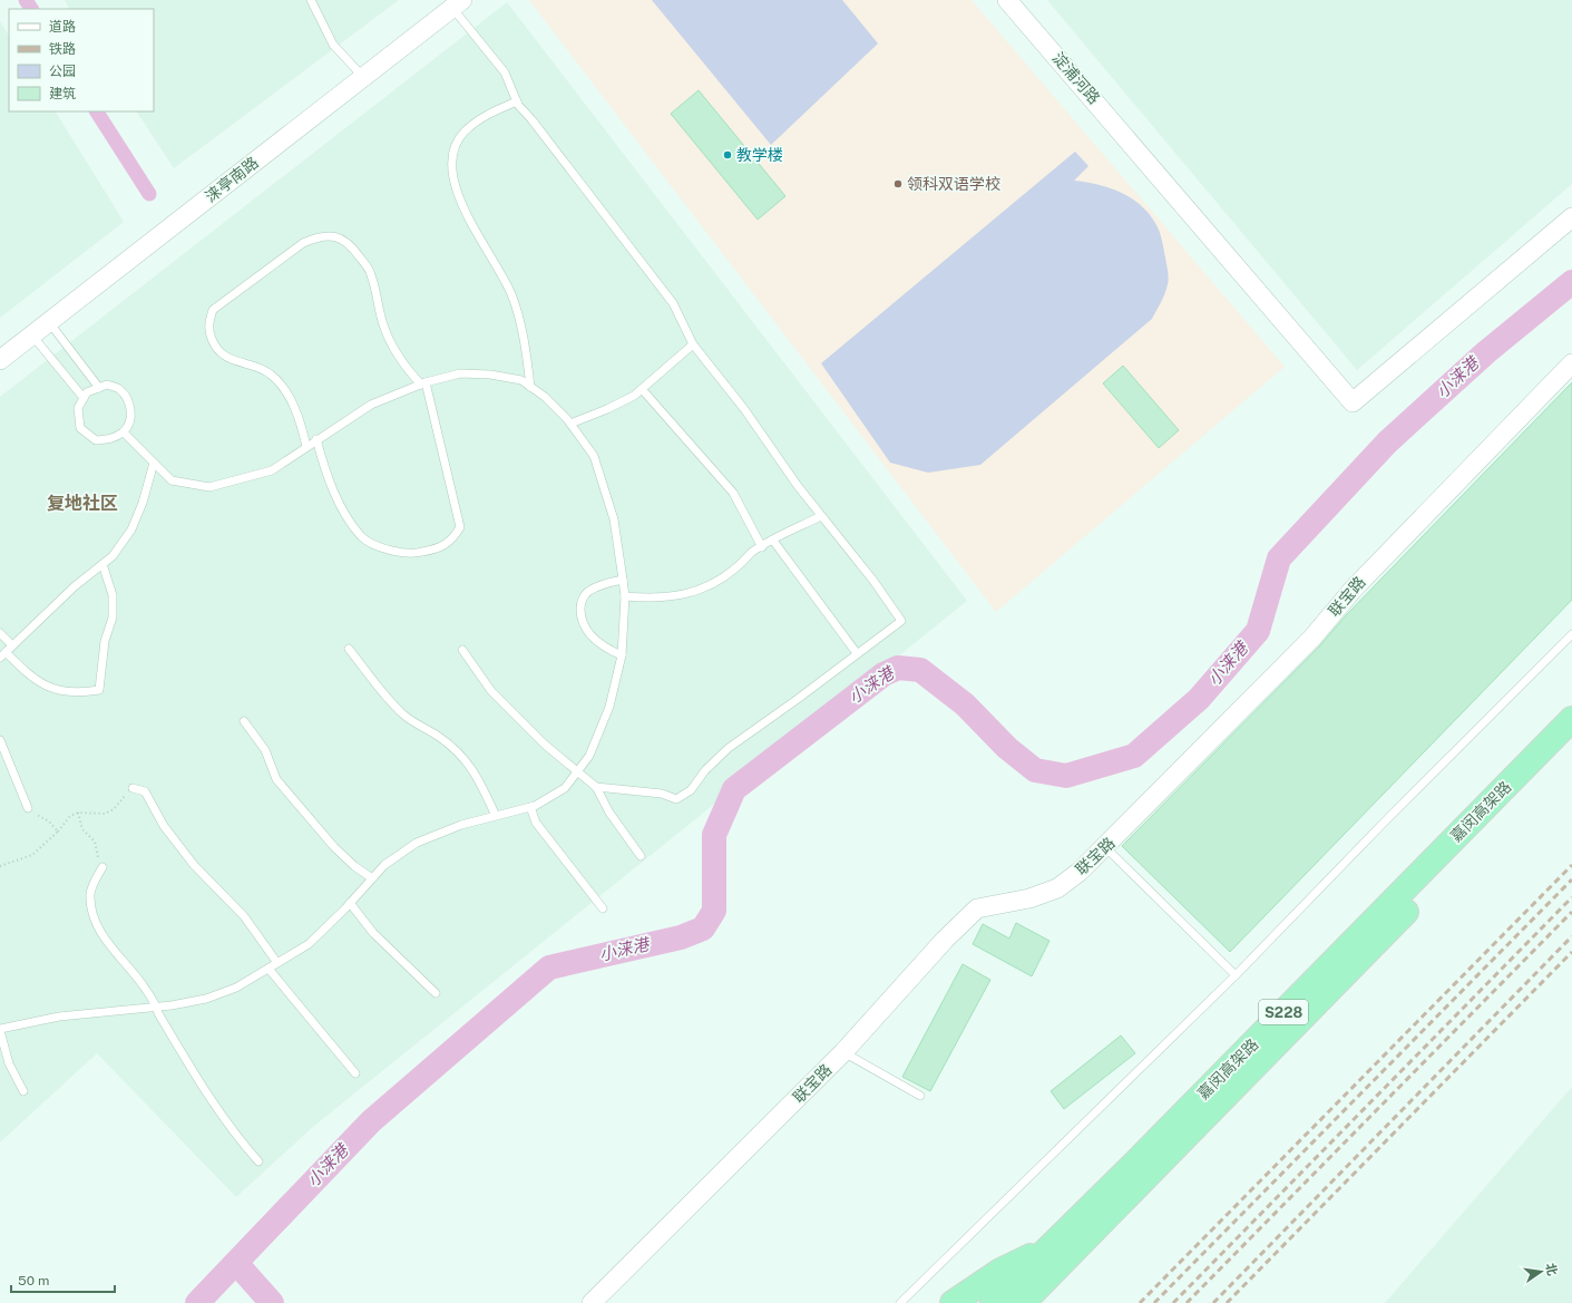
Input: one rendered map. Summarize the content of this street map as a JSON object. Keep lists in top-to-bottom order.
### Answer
{
  "streets": {
    "highway": ["嘉闵高架路", "S228"],
    "street": ["淀浦河路", "涞亭南路", "联宝路"]
  },
  "districts": ["复地社区"],
  "water": ["小涞港"],
  "places": ["教学楼", "领科双语学校"],
  "legend": [
    "道路",
    "铁路",
    "公园",
    "建筑"
  ],
  "scale_bar": "50 m",
  "north": "right"
}
